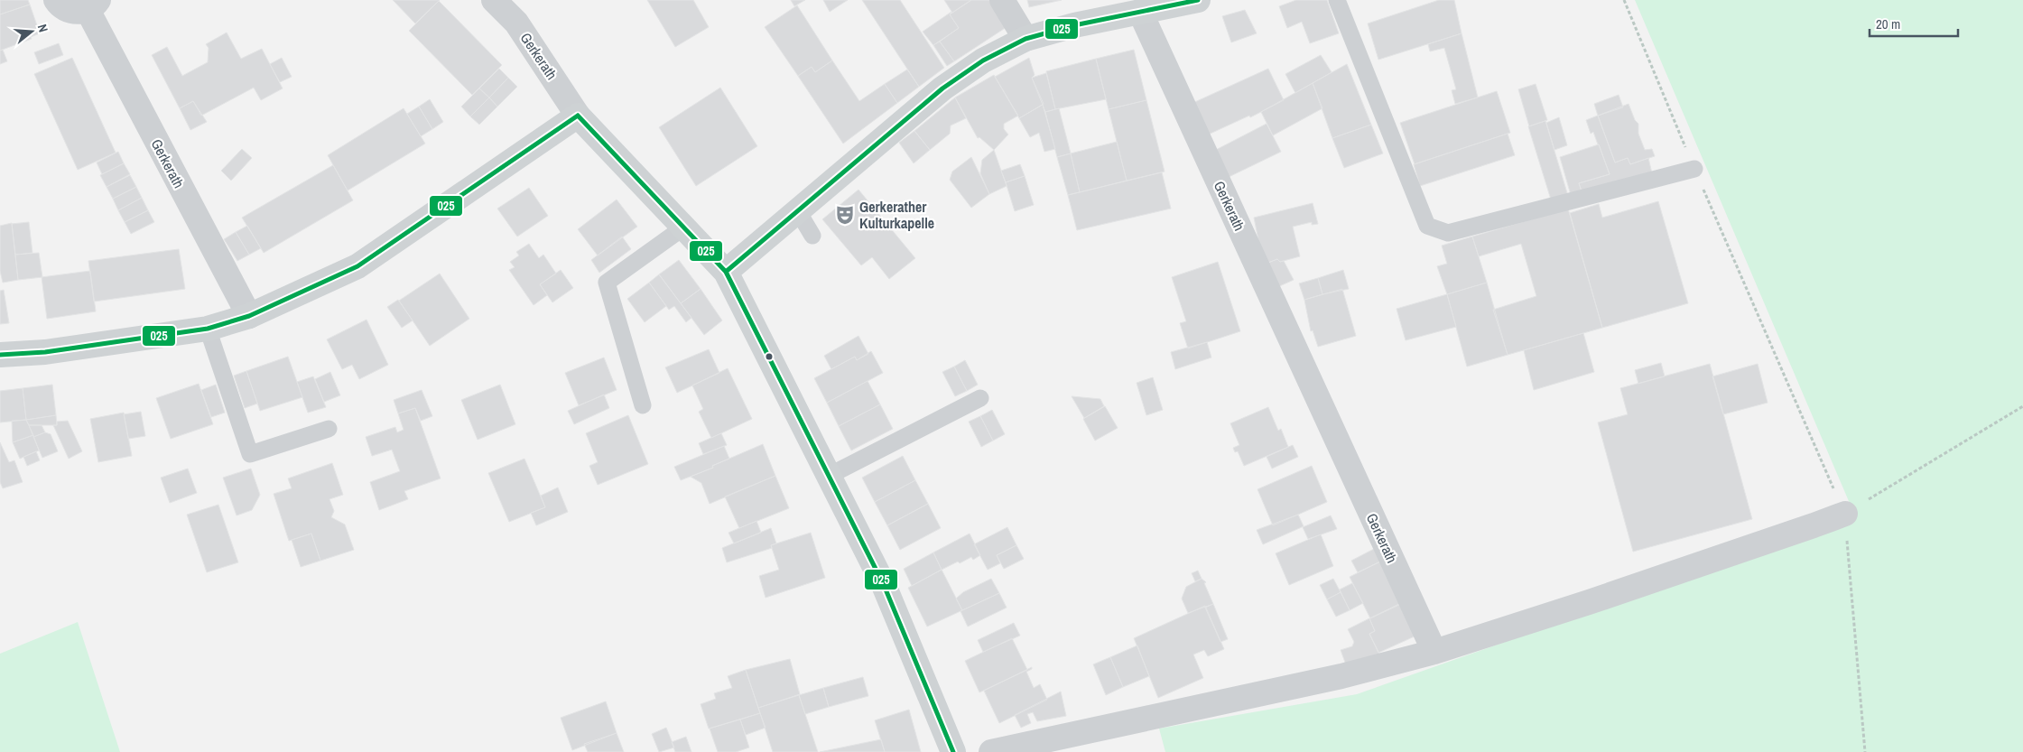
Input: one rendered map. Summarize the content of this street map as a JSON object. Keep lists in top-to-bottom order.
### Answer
{
  "streets": {
    "street": ["Gerkerath"]
  },
  "places": {
    "theatre": ["Gerkerather Kulturkapelle"]
  },
  "lines": ["transit line 025"],
  "scale_bar": "20 m",
  "north": "right"
}
